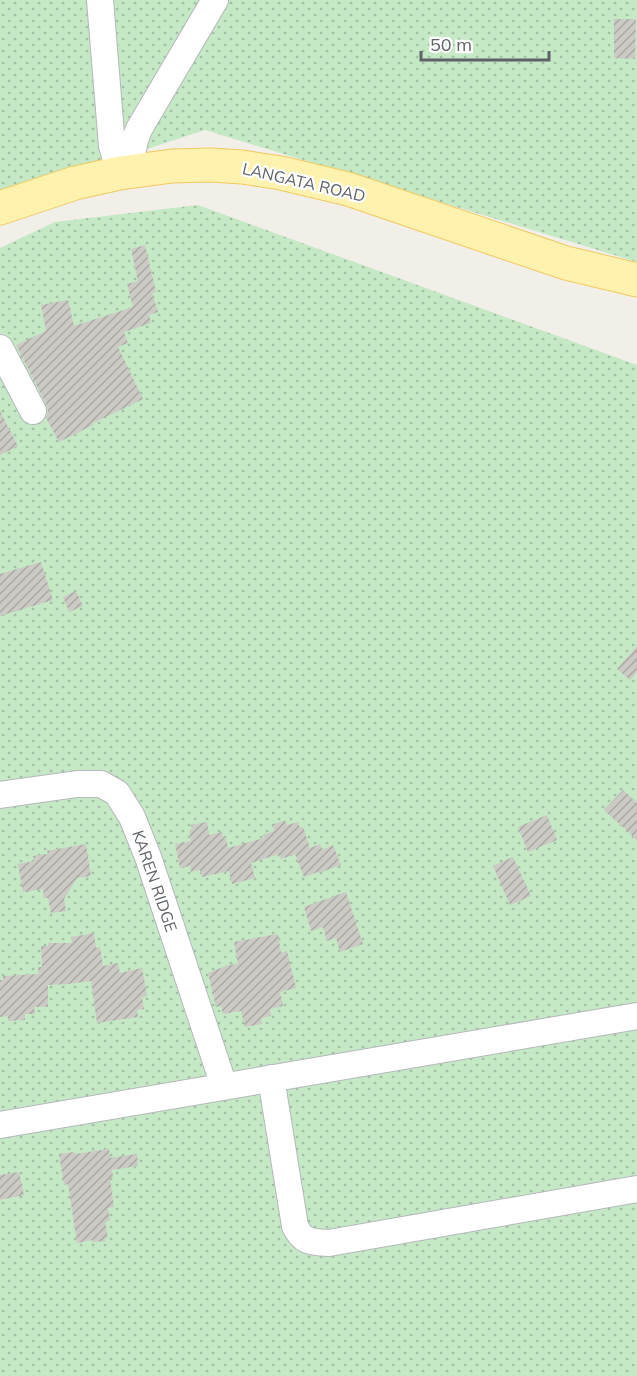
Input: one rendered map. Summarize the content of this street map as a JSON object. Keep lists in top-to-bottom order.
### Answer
{
  "streets": {
    "main road": ["LANGATA ROAD"],
    "street": ["KAREN RIDGE"]
  },
  "scale_bar": "50 m"
}
